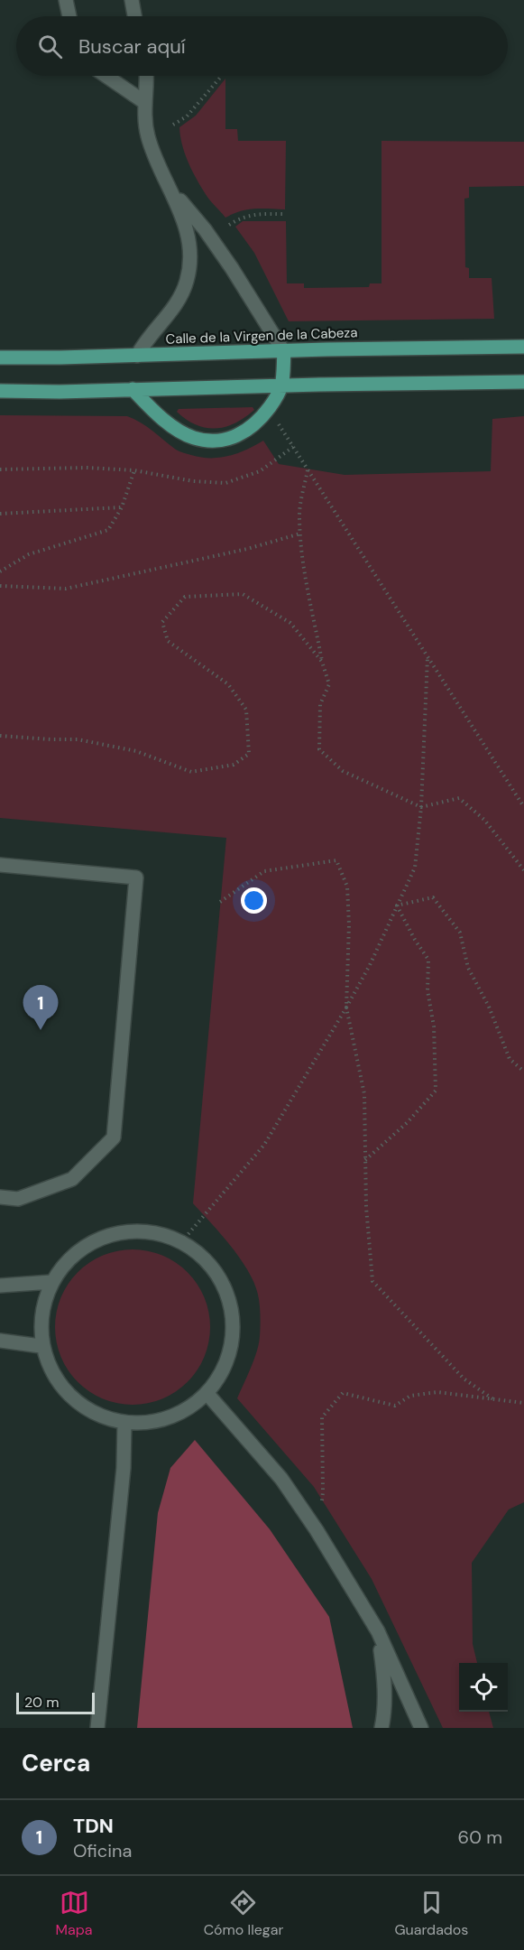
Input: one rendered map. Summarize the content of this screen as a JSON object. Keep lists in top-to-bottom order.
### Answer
{
  "streets": {
    "main road": ["Calle de la Virgen de la Cabeza"]
  },
  "scale_bar": "20 m",
  "page": {
    "search": "Buscar aquí",
    "pins": "1",
    "scale": "20 m",
    "heading": "Cerca",
    "list": [
      {
        "mark": "1",
        "name": "TDN",
        "note": "Oficina",
        "value": "60 m"
      }
    ],
    "nav": ["Mapa", "Cómo llegar", "Guardados"]
  }
}
